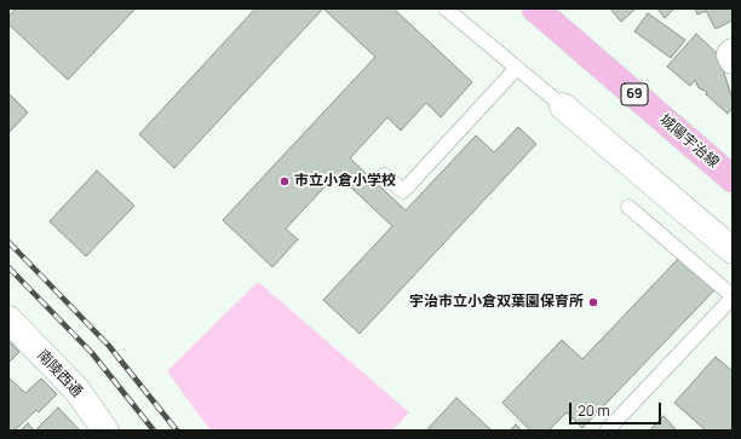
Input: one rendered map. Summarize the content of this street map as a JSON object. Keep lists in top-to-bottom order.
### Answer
{
  "streets": {
    "main road": ["69", "城陽宇治線"],
    "street": ["南陵西通"]
  },
  "places": ["市立小倉小学校", "宇治市立小倉双葉園保育所"],
  "scale_bar": "20 m"
}
